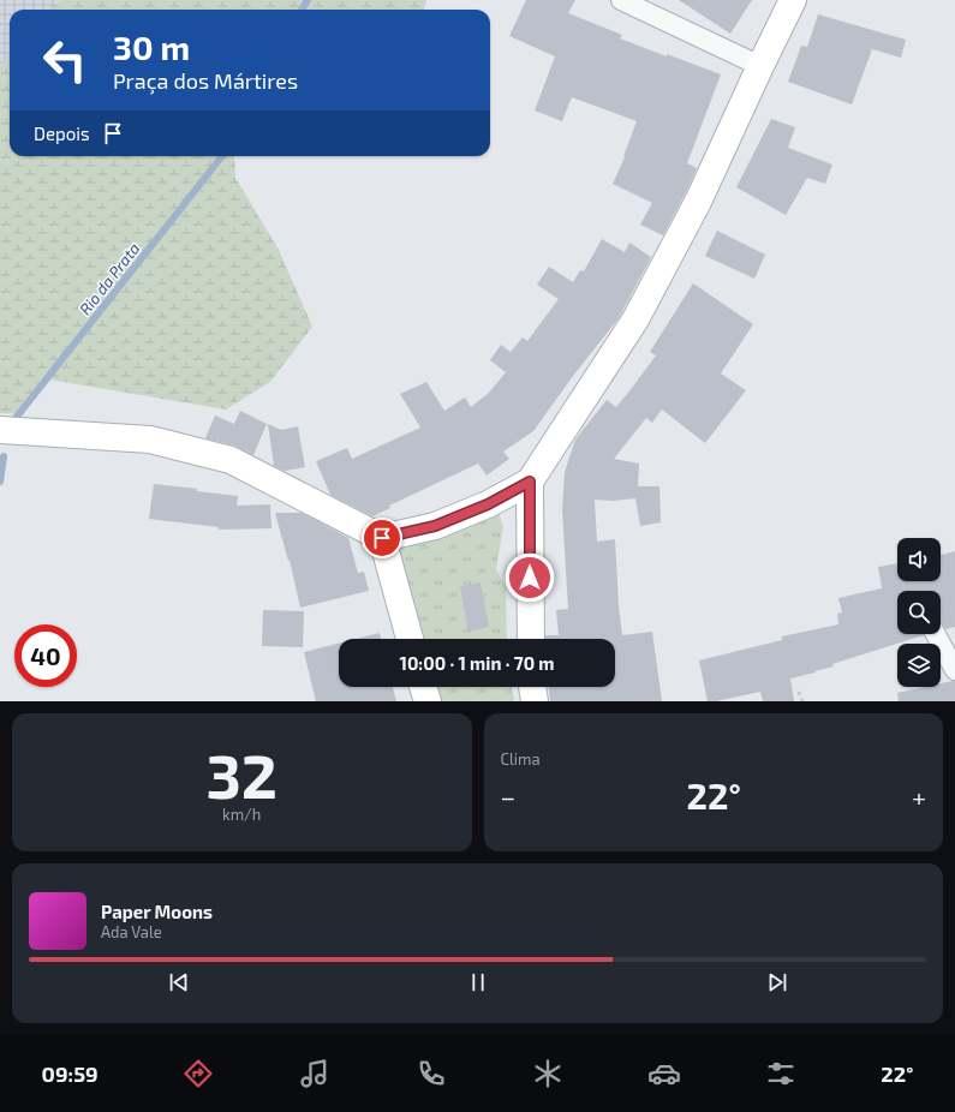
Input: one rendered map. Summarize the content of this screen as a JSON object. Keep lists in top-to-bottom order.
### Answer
{
  "water": ["Rio da Prata"],
  "page": {
    "turn": ["30 m", "Praça dos Mártires"],
    "then": "Depois",
    "limit": "40",
    "trip": "10:00 · 1 min · 70 m",
    "tile": [
      ["32", "km/h"],
      "Clima"
    ],
    "heat": ["−", "22°", "+"],
    "song": ["Paper Moons", "Ada Vale"],
    "tabs": ["09:59", "22°"]
  }
}
